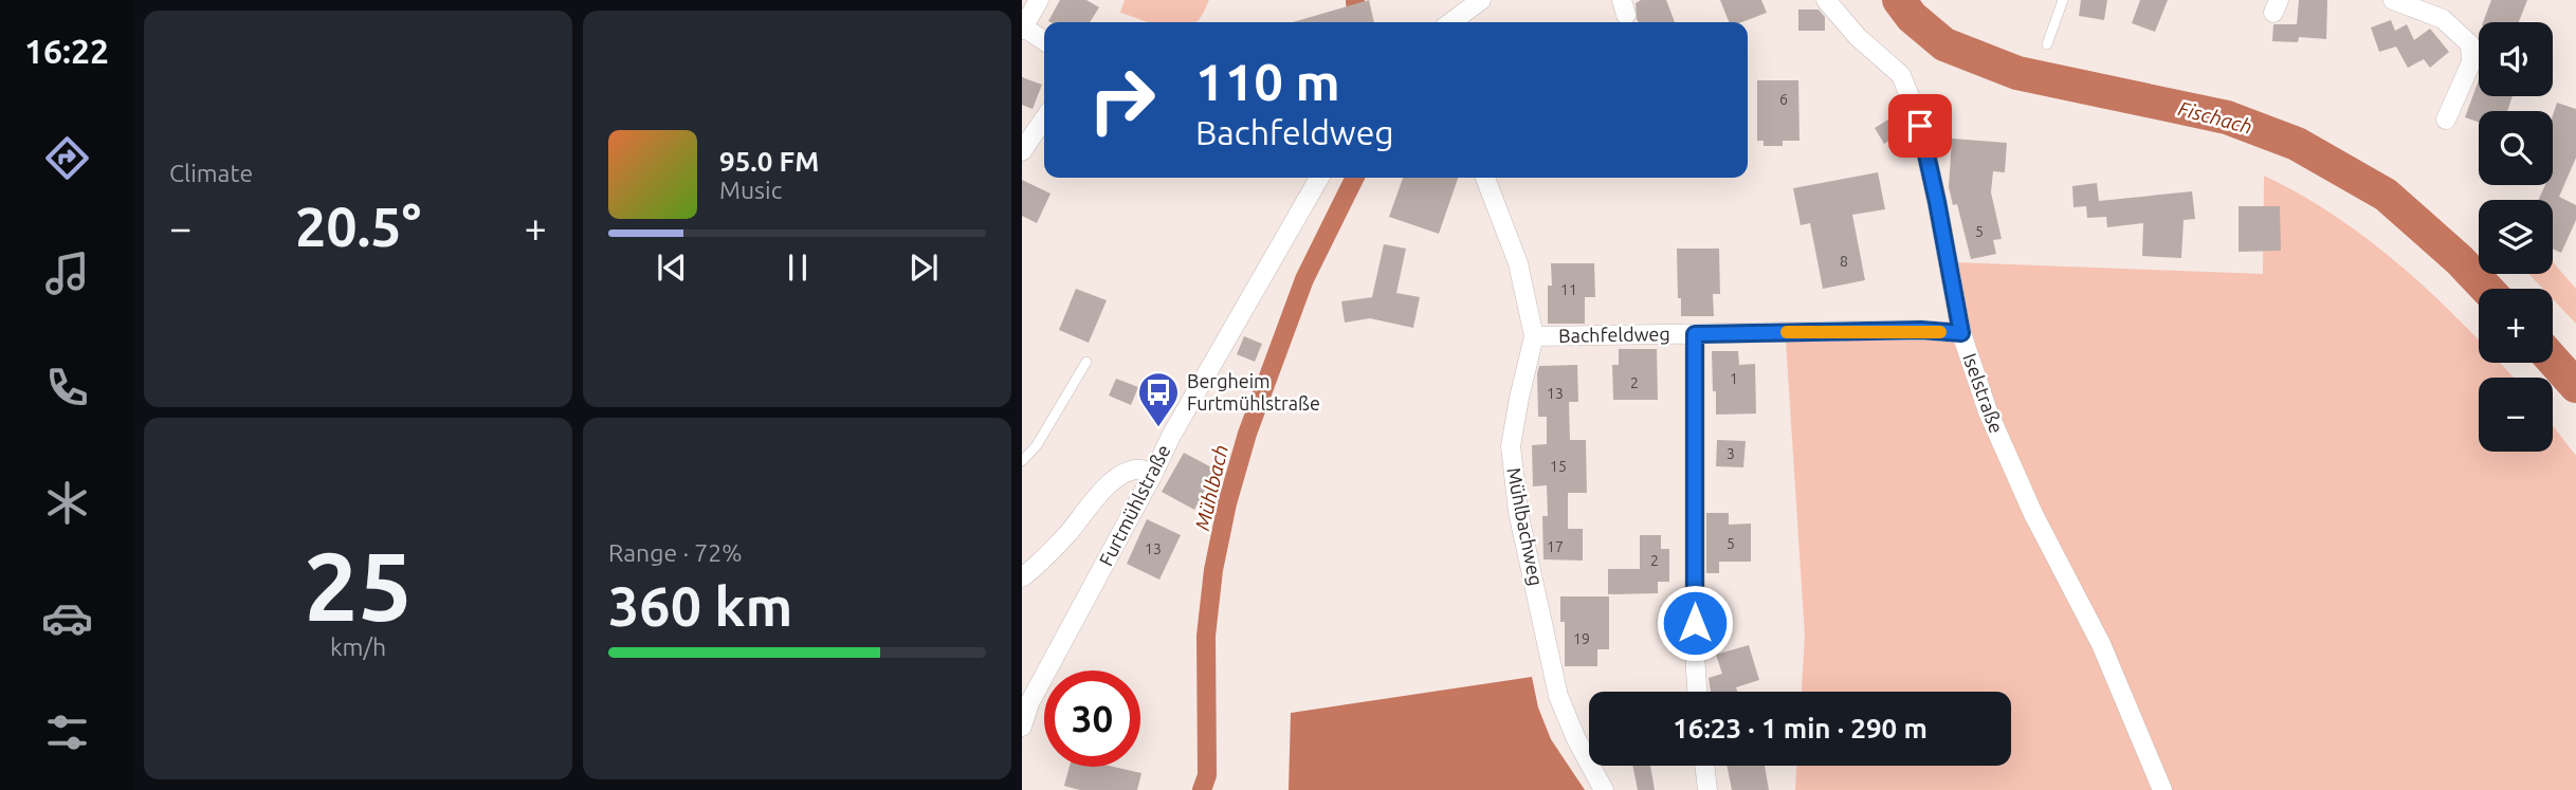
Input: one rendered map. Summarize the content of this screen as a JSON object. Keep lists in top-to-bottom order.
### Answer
{
  "streets": {
    "street": [
      "Bachfeldweg",
      "Iselstraße",
      "Furtmühlstraße",
      "Mühlbachweg"
    ]
  },
  "crossings": [
    ["Bachfeldweg", "Iselstraße"],
    ["Bachfeldweg", "Mühlbachweg"]
  ],
  "water": ["Fischach", "Mühlbach"],
  "places": {
    "bus stop": ["Bergheim Furtmühlstraße"]
  },
  "house_numbers": [
    "6",
    "5",
    "8",
    "11",
    "1",
    "2",
    "13",
    "3",
    "15",
    "5",
    "17",
    "13",
    "2",
    "19"
  ],
  "page": {
    "tabs": "16:22",
    "tile": [
      "Climate",
      ["25", "km/h"],
      ["Range · 72%", "360 km"]
    ],
    "map_buttons": ["+", "−"],
    "turn": ["110 m", "Bachfeldweg"],
    "song": ["95.0 FM", "Music"],
    "heat": ["−", "20.5°", "+"],
    "limit": "30",
    "trip": "16:23 · 1 min · 290 m"
  }
}
